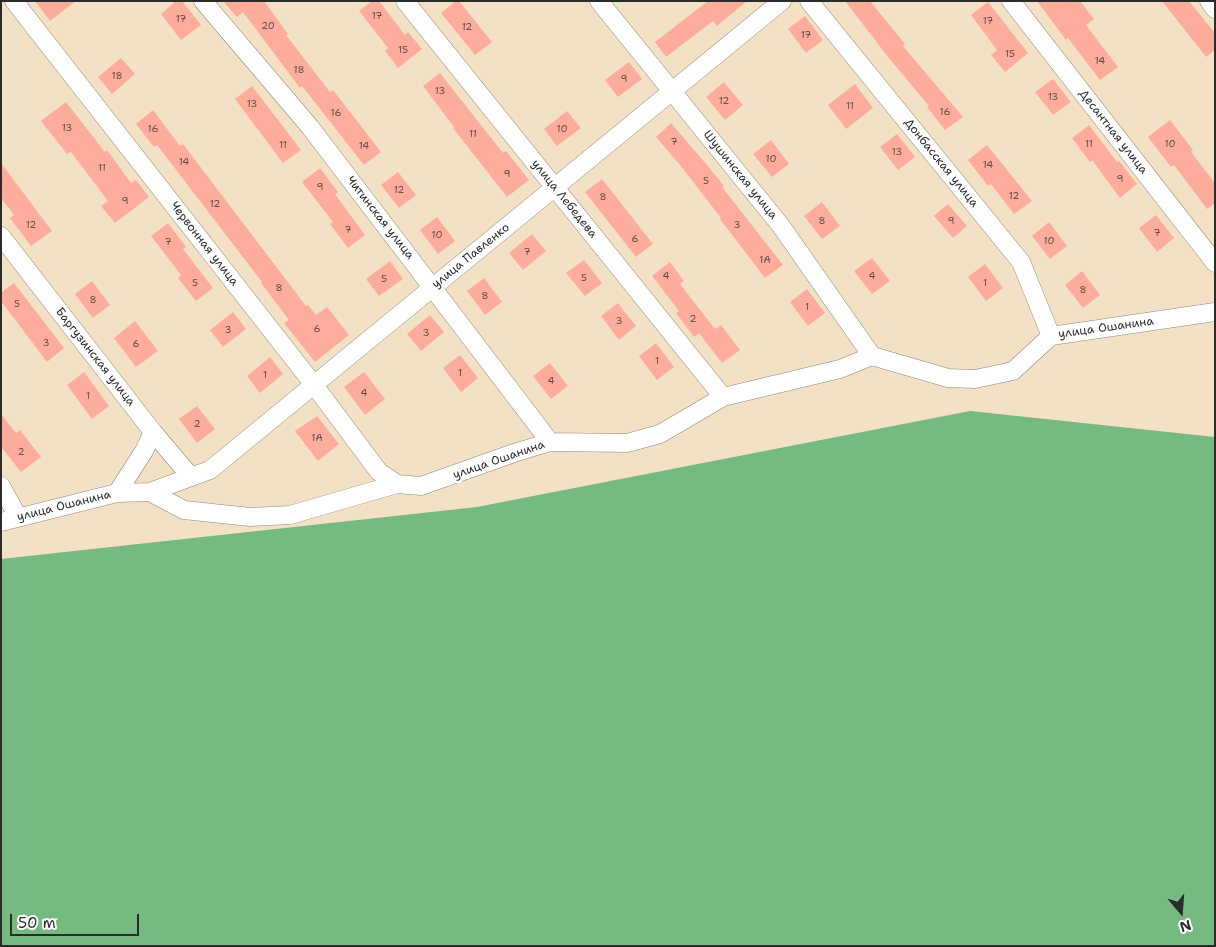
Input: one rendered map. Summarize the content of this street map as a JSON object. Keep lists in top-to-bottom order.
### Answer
{
  "streets": {
    "street": [
      "Десантная улица",
      "Донбасская улица",
      "Шушинская улица",
      "улица Лебедева",
      "Читинская улица",
      "Червонная улица",
      "улица Павленко",
      "улица Ошанина",
      "Баргузинская улица"
    ]
  },
  "crossings": [
    ["Донбасская улица", "улица Ошанина"],
    ["Шушинская улица", "улица Павленко"],
    ["Шушинская улица", "улица Ошанина"],
    ["улица Лебедева", "улица Павленко"],
    ["улица Лебедева", "улица Ошанина"],
    ["Читинская улица", "улица Павленко"],
    ["Читинская улица", "улица Ошанина"],
    ["Червонная улица", "улица Павленко"],
    ["Червонная улица", "улица Ошанина"],
    ["улица Павленко", "улица Ошанина"],
    ["улица Павленко", "Баргузинская улица"]
  ],
  "house_numbers": [
    "17",
    "17",
    "17",
    "20",
    "12",
    "17",
    "15",
    "15",
    "14",
    "18",
    "18",
    "9",
    "13",
    "13",
    "12",
    "13",
    "11",
    "16",
    "16",
    "13",
    "16",
    "10",
    "11",
    "7",
    "11",
    "10",
    "11",
    "14",
    "13",
    "10",
    "14",
    "14",
    "11",
    "9",
    "9",
    "5",
    "9",
    "12",
    "12",
    "8",
    "9",
    "12",
    "8",
    "9",
    "12",
    "3",
    "7",
    "7",
    "10",
    "6",
    "10",
    "7",
    "7",
    "1А",
    "4",
    "4",
    "5",
    "5",
    "5",
    "1",
    "8",
    "8",
    "8",
    "8",
    "5",
    "1",
    "2",
    "3",
    "6",
    "3",
    "3",
    "3",
    "6",
    "1",
    "1",
    "1",
    "4",
    "4",
    "1",
    "2",
    "1А",
    "2"
  ],
  "scale_bar": "50 m",
  "north": "bottom"
}
